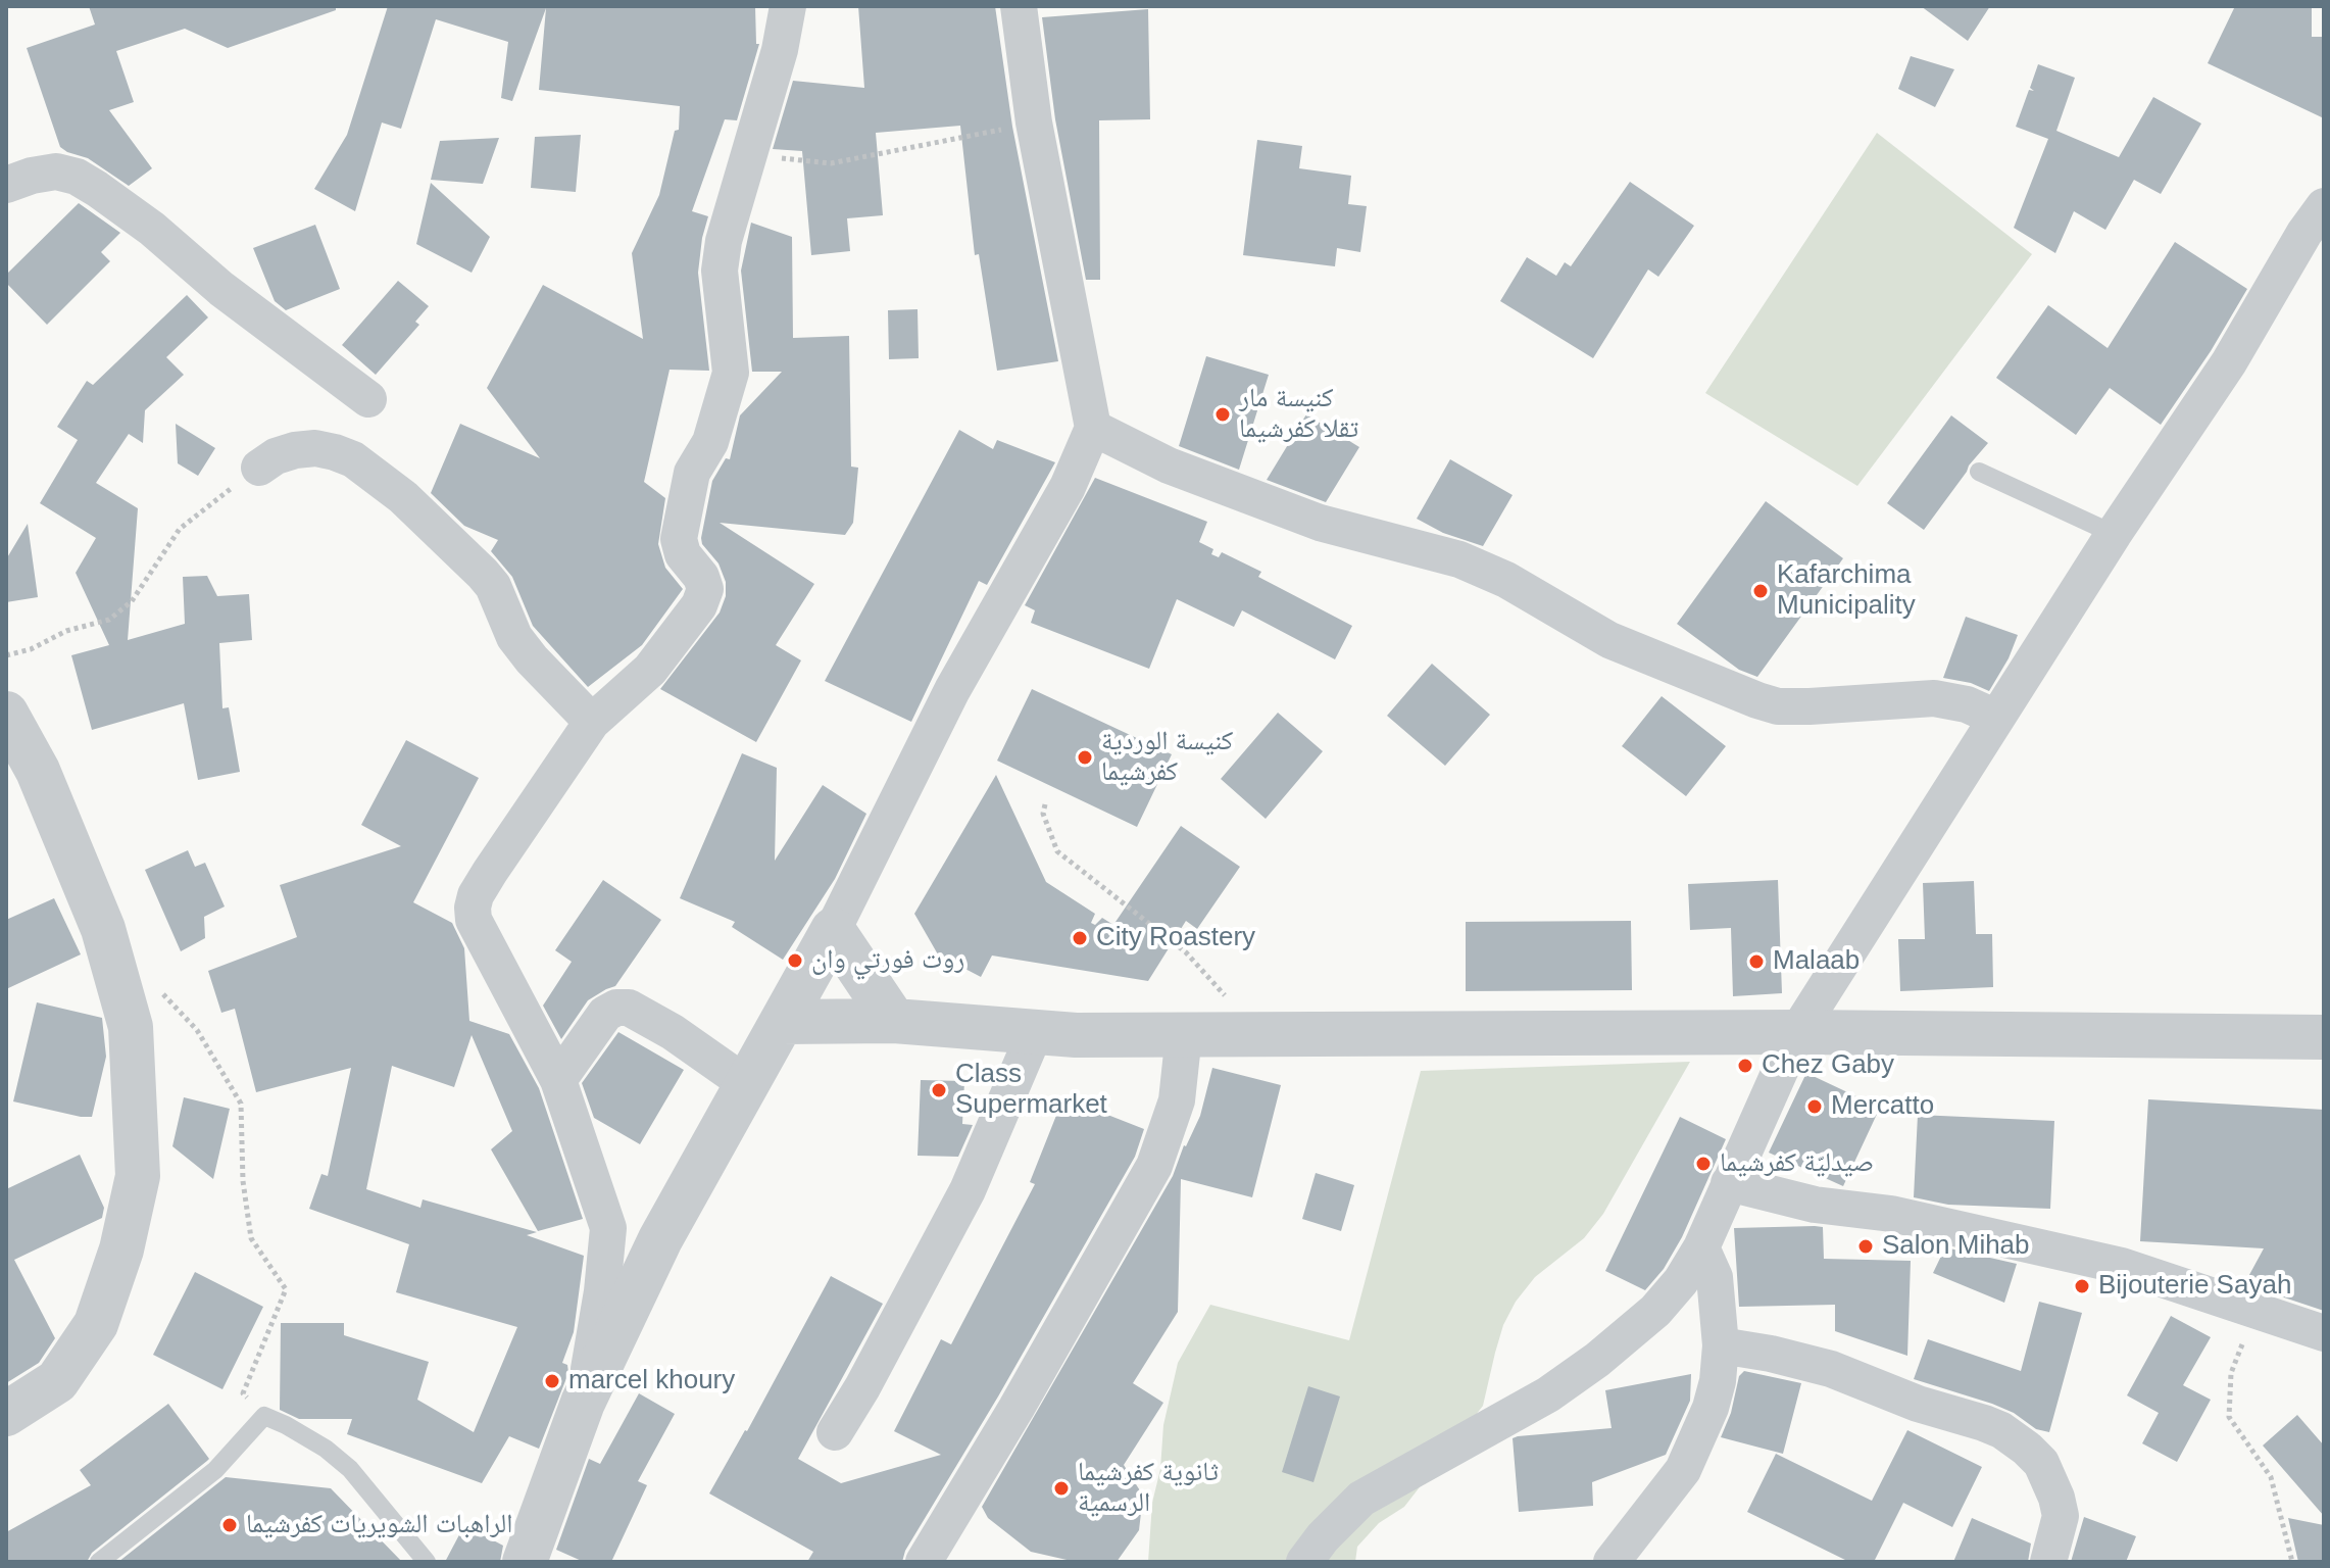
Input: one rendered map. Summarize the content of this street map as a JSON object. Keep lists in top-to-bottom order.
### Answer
{
  "places": [
    "كنيسة مار تقلا كفرشيما",
    "Kafarchima Municipality",
    "كنيسة الوردية كفرشيما",
    "City Roastery",
    "روت فورتي وان",
    "Malaab",
    "Chez Gaby",
    "Class Supermarket",
    "Mercatto",
    "صيدليّة كفرشيما",
    "Salon Mihab",
    "Bijouterie Sayah",
    "marcel khoury",
    "ثانوية كفرشيما الرسمية",
    "الراهبات الشويريات كفرشيما"
  ]
}
